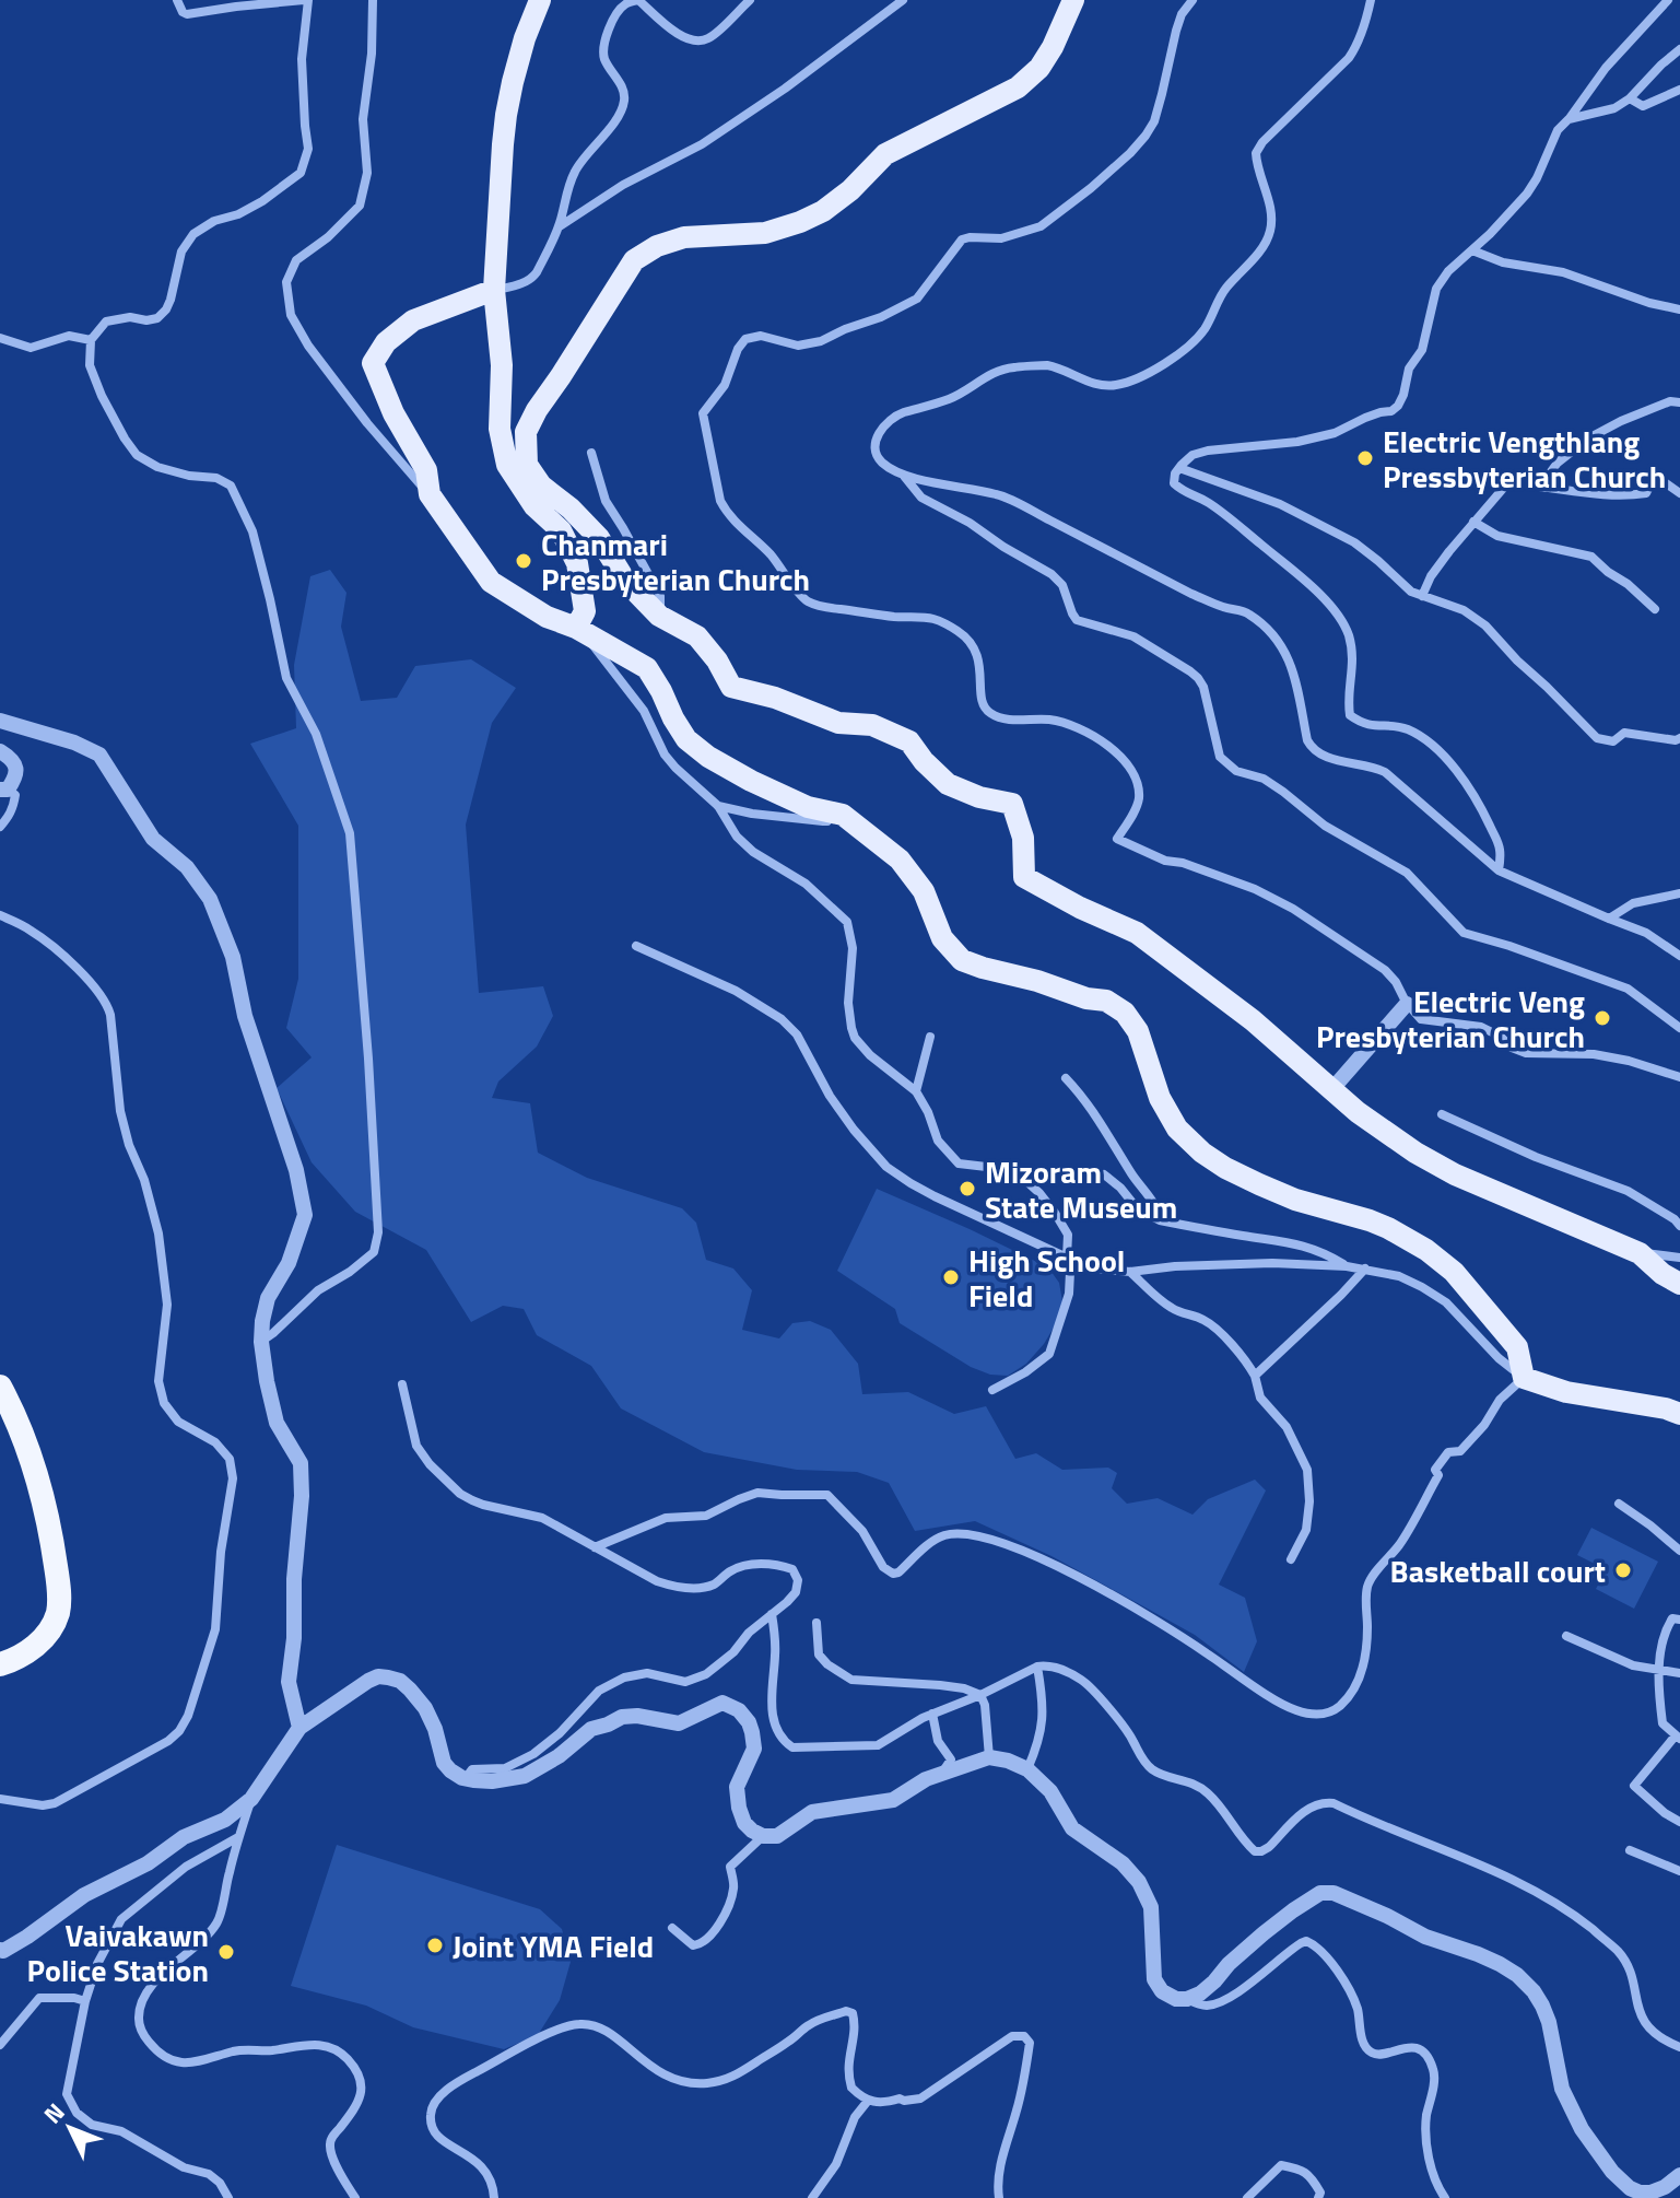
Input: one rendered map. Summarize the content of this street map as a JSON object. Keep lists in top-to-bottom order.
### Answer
{
  "places": [
    "Electric Vengthlang Pressbyterian Church",
    "Chanmari Presbyterian Church",
    "Electric Veng Presbyterian Church",
    "Mizoram State Museum",
    "High School Field",
    "Basketball court",
    "Joint YMA Field",
    "Vaivakawn Police Station"
  ],
  "north": "top left"
}
